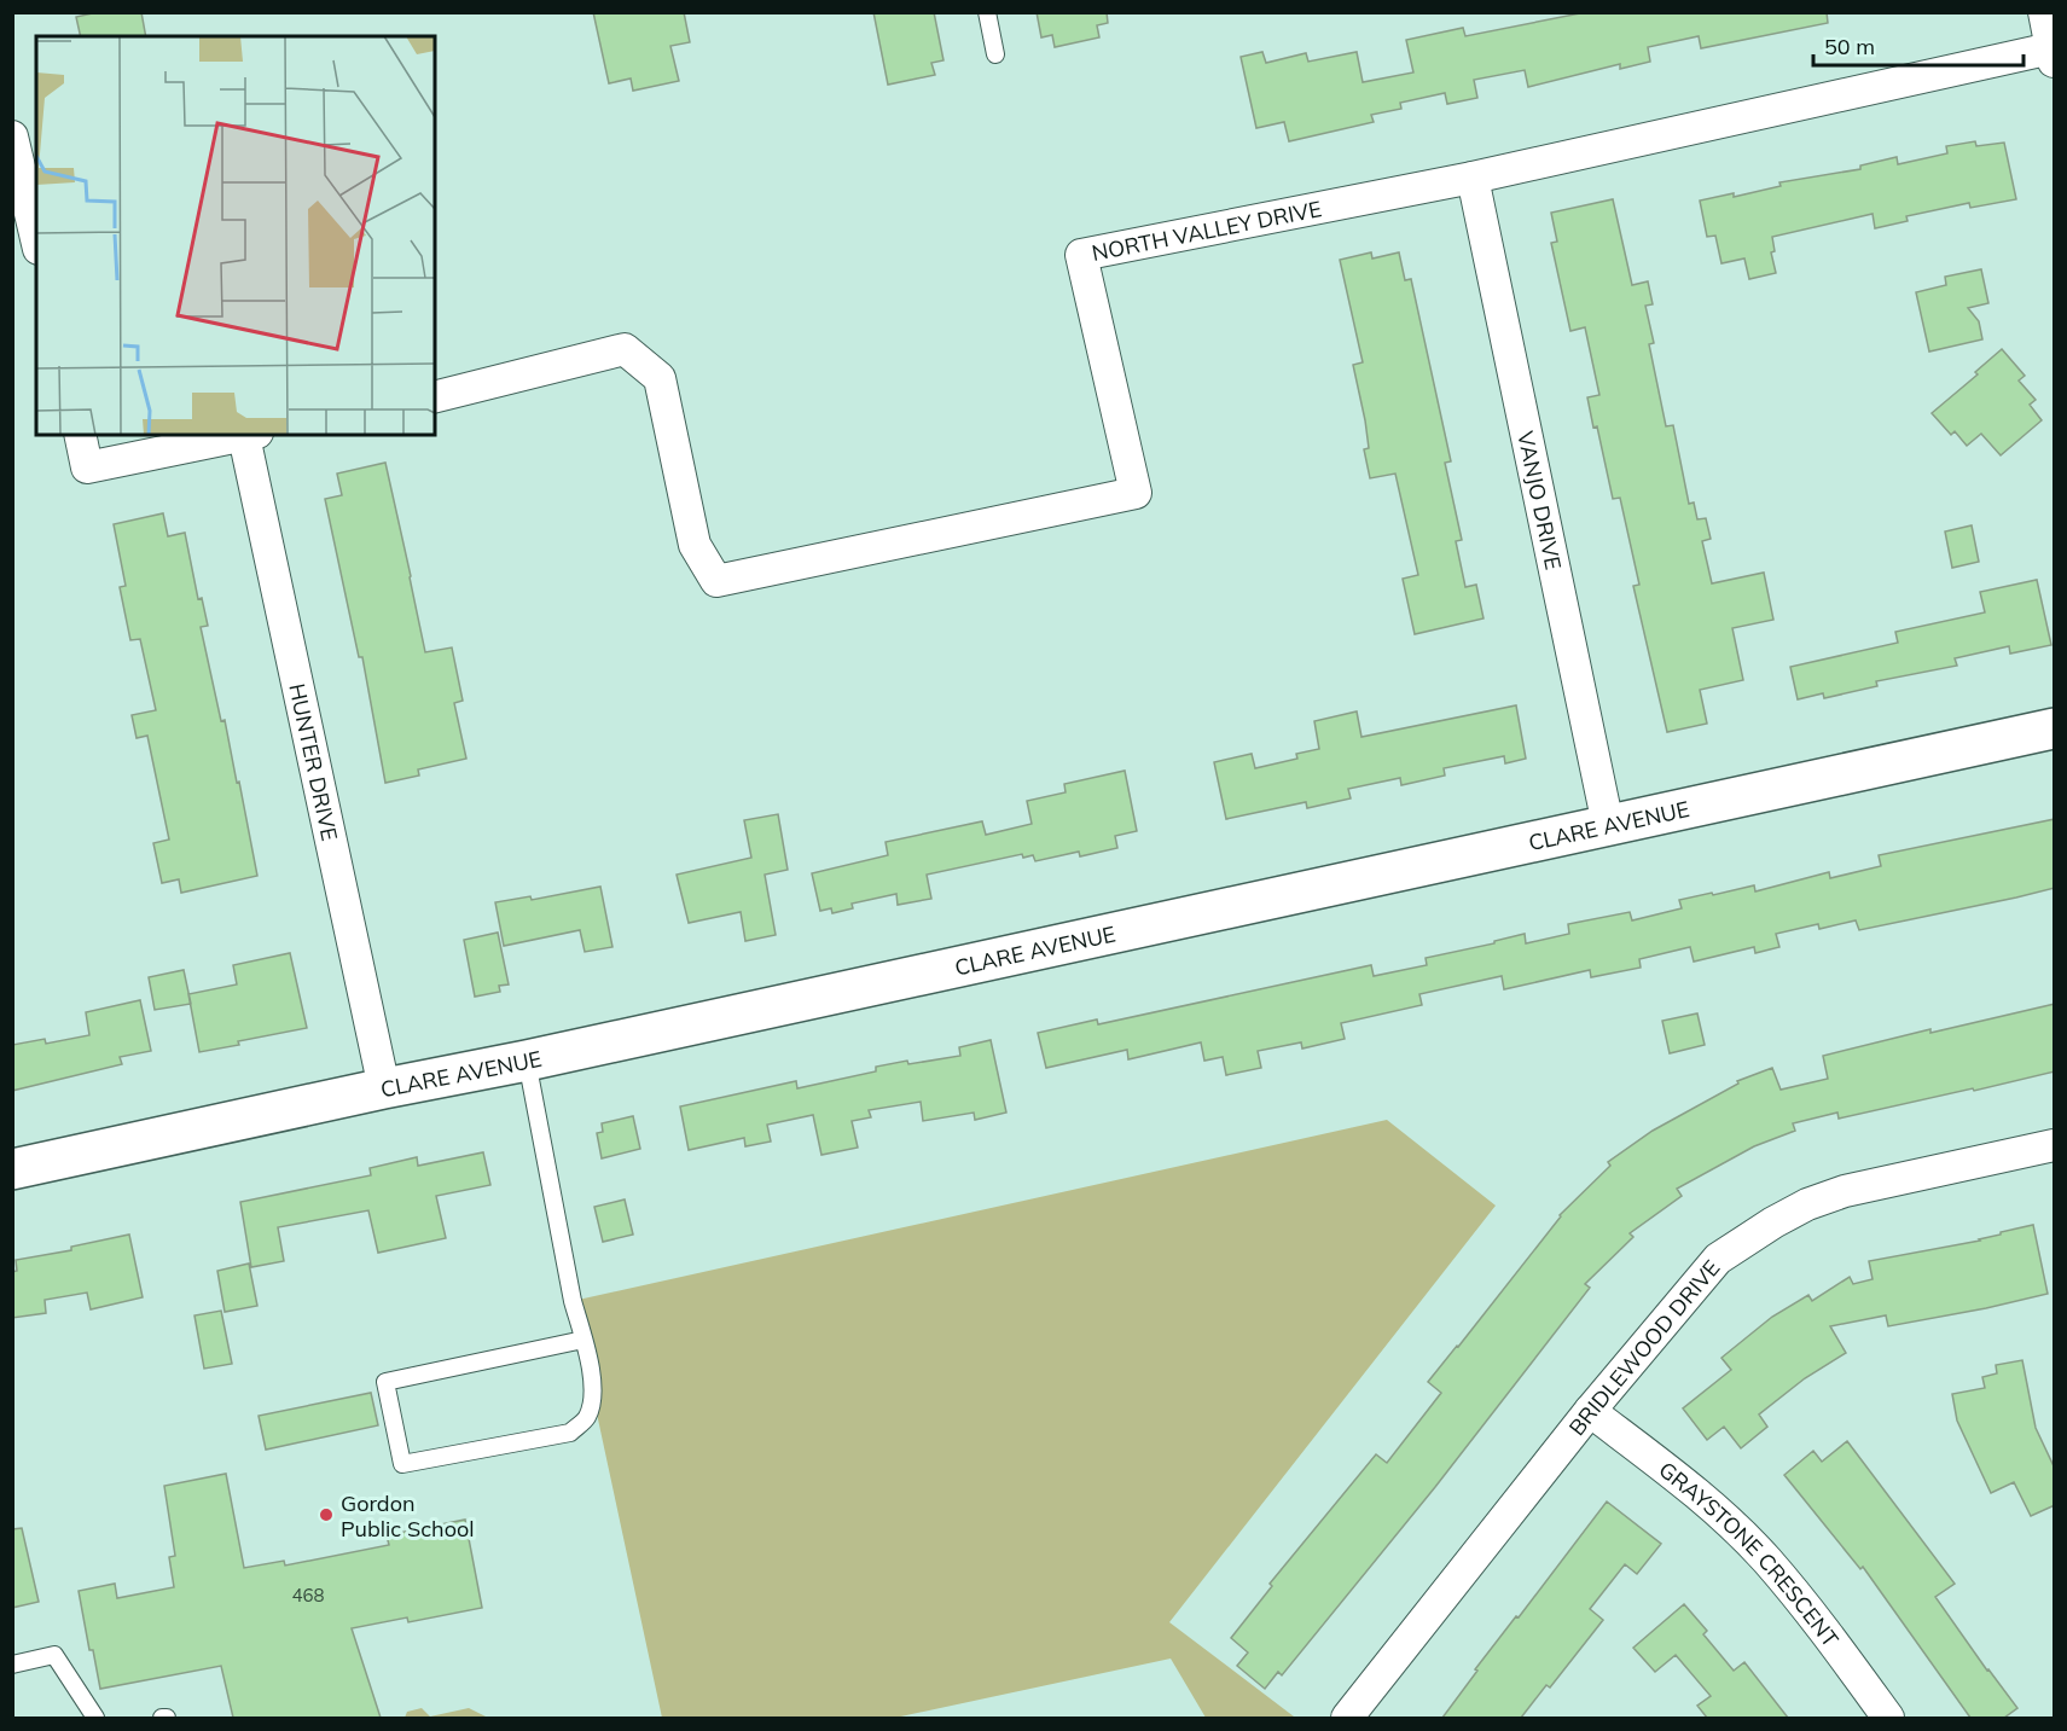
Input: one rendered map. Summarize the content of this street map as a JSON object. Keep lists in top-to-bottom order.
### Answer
{
  "streets": {
    "street": [
      "NORTH VALLEY DRIVE",
      "VANJO DRIVE",
      "HUNTER DRIVE",
      "CLARE AVENUE",
      "BRIDLEWOOD DRIVE",
      "GRAYSTONE CRESCENT"
    ]
  },
  "crossings": [
    ["NORTH VALLEY DRIVE", "VANJO DRIVE"],
    ["VANJO DRIVE", "CLARE AVENUE"],
    ["HUNTER DRIVE", "CLARE AVENUE"],
    ["BRIDLEWOOD DRIVE", "GRAYSTONE CRESCENT"]
  ],
  "places": ["Gordon Public School"],
  "house_numbers": ["468"],
  "scale_bar": "50 m"
}
